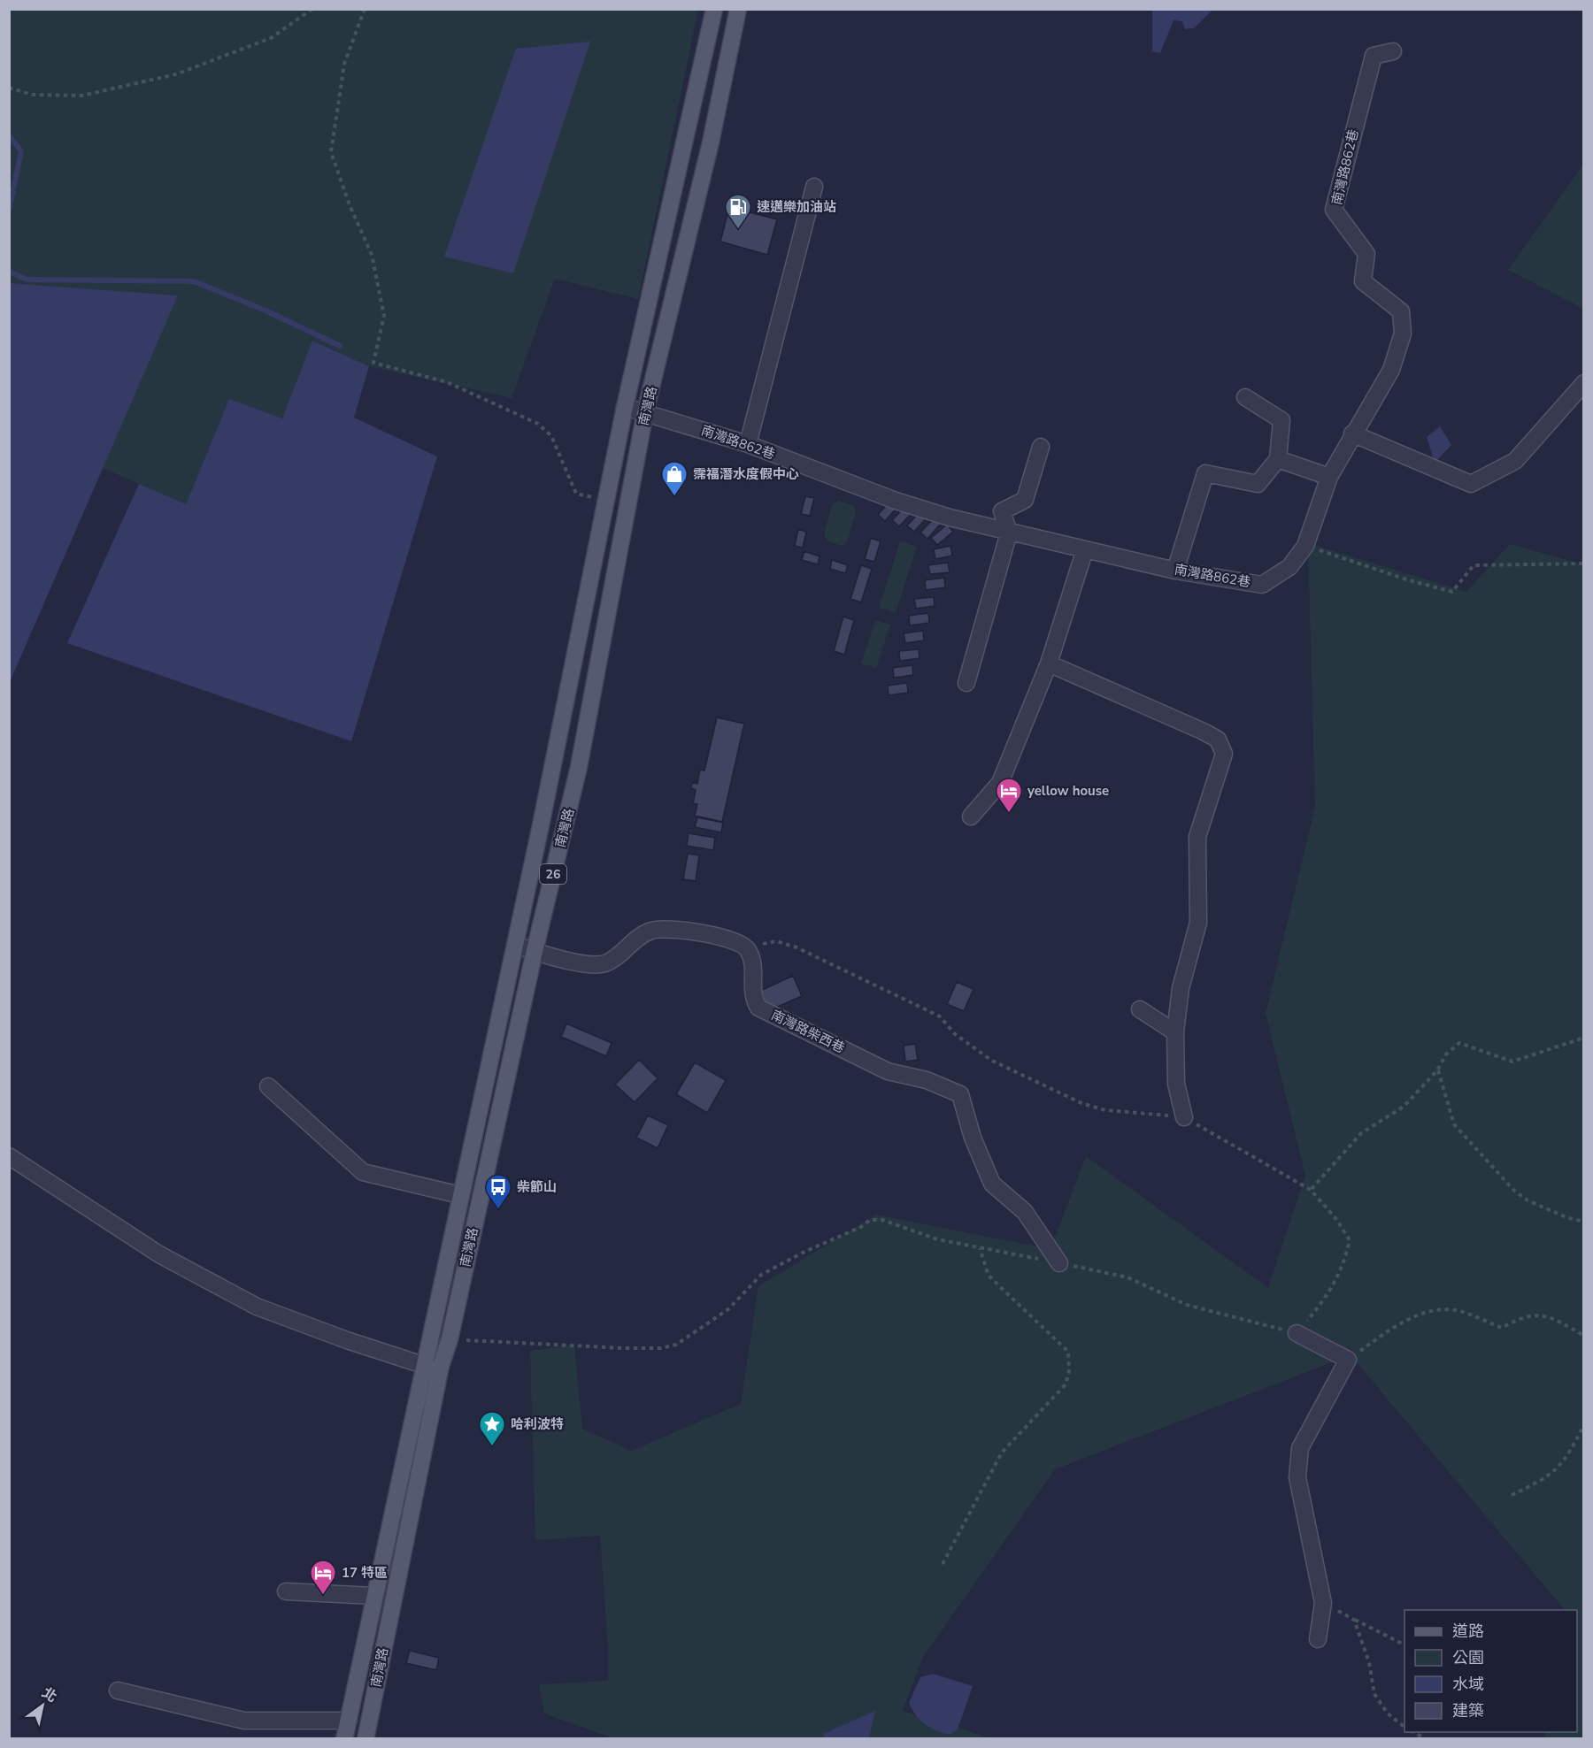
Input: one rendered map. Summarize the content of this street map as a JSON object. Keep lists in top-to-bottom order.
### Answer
{
  "streets": {
    "main road": ["南灣路", "26"],
    "street": ["南灣路862巷", "南灣路柴西巷"]
  },
  "crossings": [
    ["南灣路862巷", "南灣路"]
  ],
  "places": {
    "fuel station": ["速邁樂加油站"],
    "shop": ["霈福潛水度假中心"],
    "hotel": ["yellow house", "17 特區"],
    "bus stop": ["柴節山"],
    "place": ["哈利波特"]
  },
  "legend": [
    "道路",
    "公園",
    "水域",
    "建築"
  ],
  "north": "top right"
}
